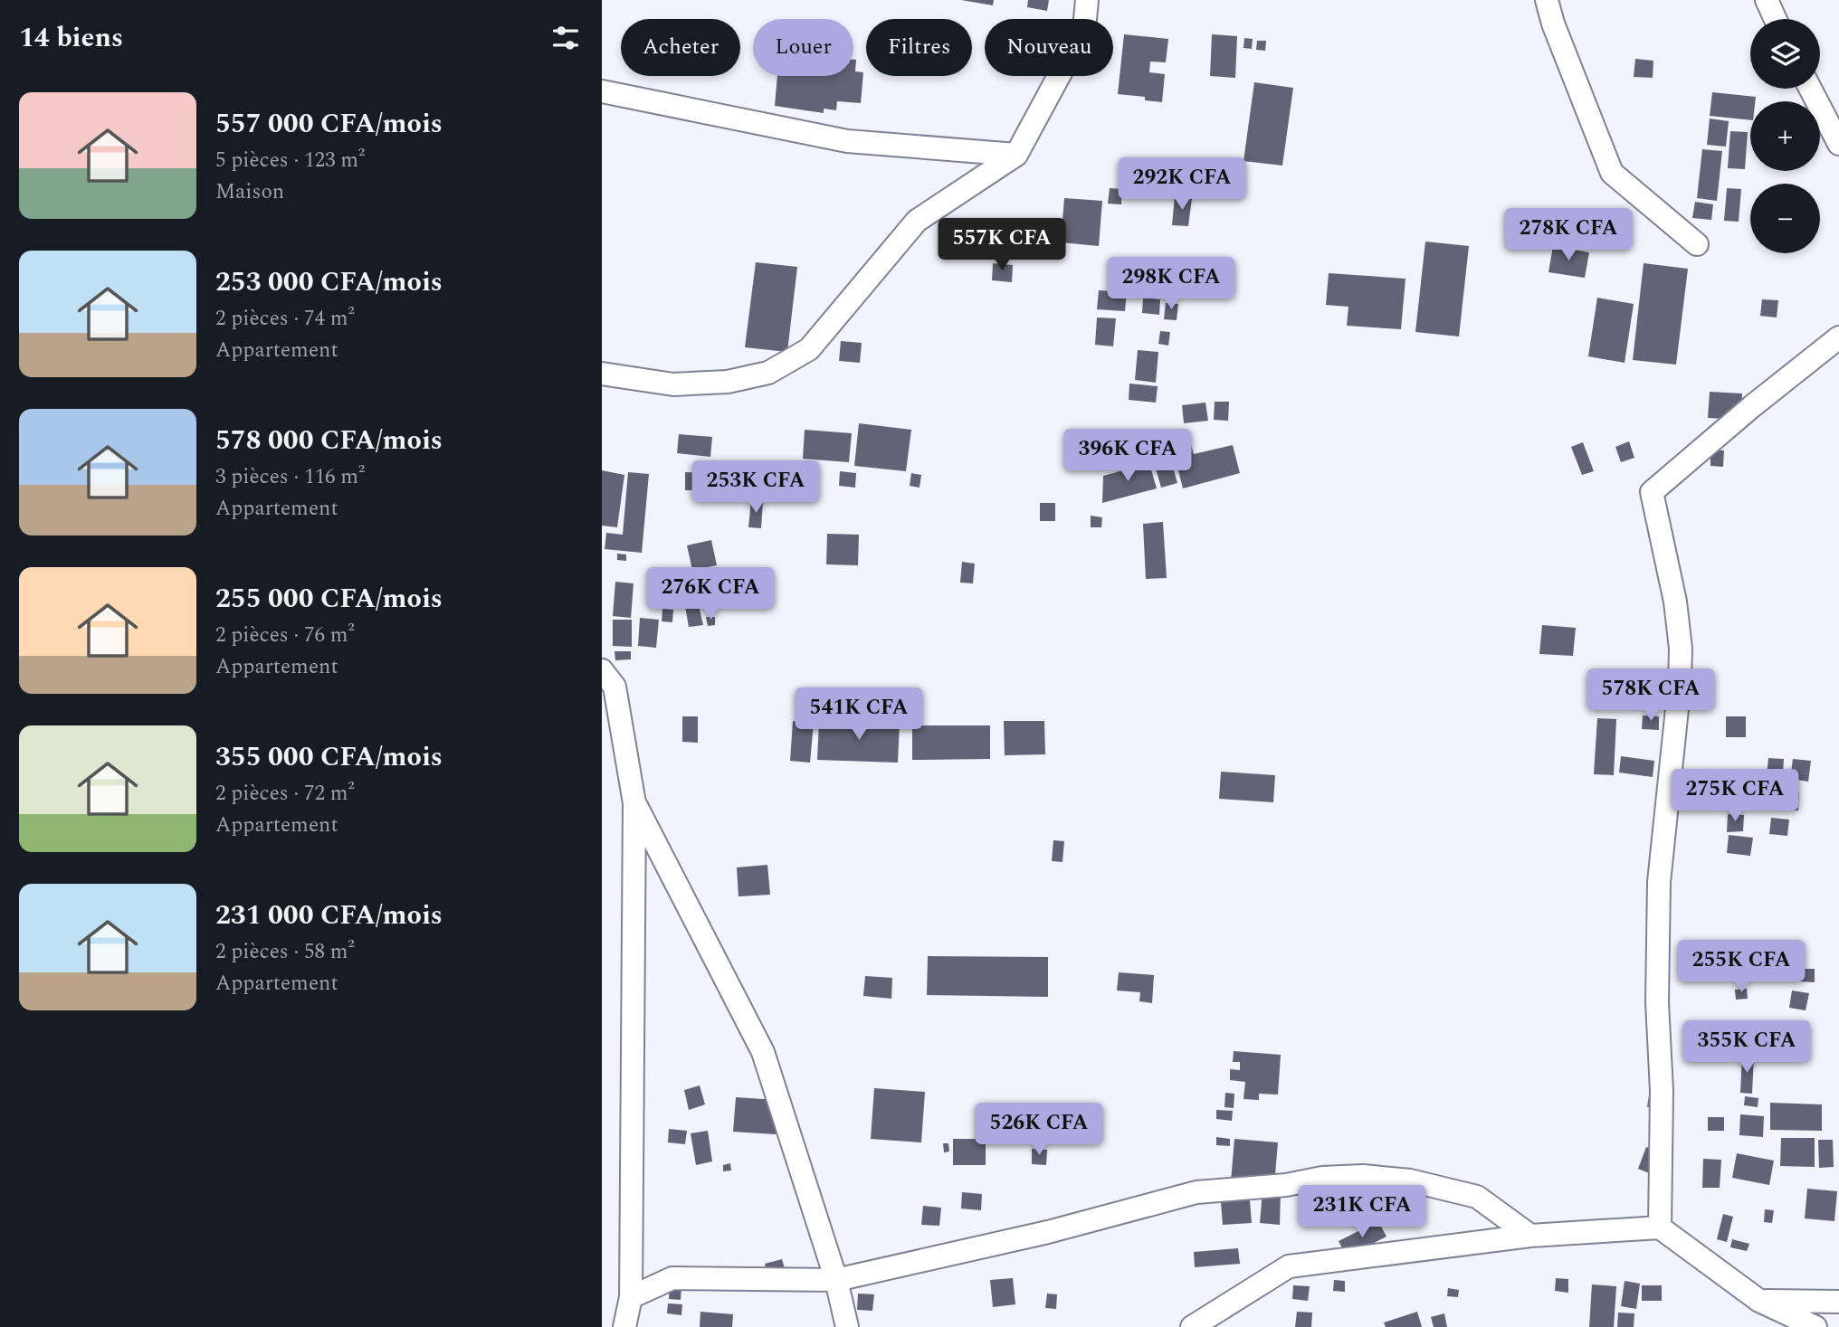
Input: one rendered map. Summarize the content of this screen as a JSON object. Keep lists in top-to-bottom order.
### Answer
{
  "page": {
    "heading": "14 biens",
    "map_buttons": ["+", "−"],
    "chip": [
      "Acheter",
      "Louer",
      "Filtres",
      "Nouveau"
    ],
    "list": [
      {
        "name": "557 000 CFA/mois",
        "note": "5 pièces · 123 m² · Maison"
      },
      {
        "name": "253 000 CFA/mois",
        "note": "2 pièces · 74 m² · Appartement"
      },
      {
        "name": "578 000 CFA/mois",
        "note": "3 pièces · 116 m² · Appartement"
      },
      {
        "name": "255 000 CFA/mois",
        "note": "2 pièces · 76 m² · Appartement"
      },
      {
        "name": "355 000 CFA/mois",
        "note": "2 pièces · 72 m² · Appartement"
      },
      {
        "name": "231 000 CFA/mois",
        "note": "2 pièces · 58 m² · Appartement"
      }
    ],
    "price": [
      "292K CFA",
      "278K CFA",
      "557K CFA",
      "298K CFA",
      "396K CFA",
      "253K CFA",
      "276K CFA",
      "578K CFA",
      "541K CFA",
      "275K CFA",
      "255K CFA",
      "355K CFA",
      "526K CFA",
      "231K CFA"
    ]
  }
}
